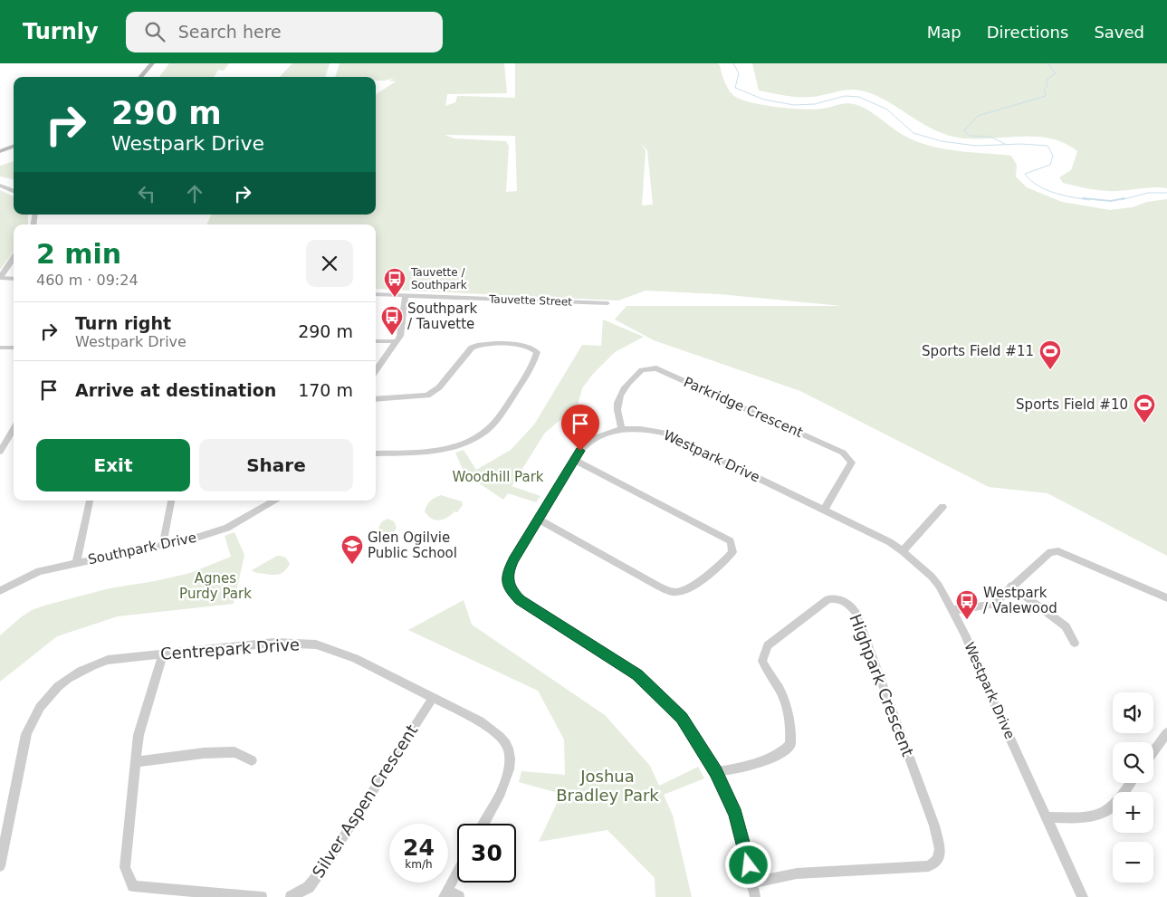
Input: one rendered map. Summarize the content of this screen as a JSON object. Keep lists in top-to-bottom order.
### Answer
{
  "streets": {
    "street": [
      "Tauvette Street",
      "Parkridge Crescent",
      "Westpark Drive",
      "Southpark Drive",
      "Centrepark Drive",
      "Highpark Crescent",
      "Silver Aspen Crescent"
    ]
  },
  "crossings": [
    ["Parkridge Crescent", "Westpark Drive"],
    ["Westpark Drive", "Highpark Crescent"],
    ["Centrepark Drive", "Silver Aspen Crescent"]
  ],
  "parks": ["Woodhill Park", "Agnes Purdy Park", "Joshua Bradley Park"],
  "places": {
    "bus stop": ["Tauvette / Southpark", "Southpark / Tauvette", "Westpark / Valewood"],
    "sports": ["Sports Field #11", "Sports Field #10"],
    "school or university": ["Glen Ogilvie Public School"]
  },
  "page": {
    "header": "Turnly",
    "search": "Search here",
    "nav": ["Map", "Directions", "Saved"],
    "turn": ["290 m", "Westpark Drive"],
    "heading": ["2 min", "460 m · 09:24"],
    "list": [
      {
        "name": "Turn right",
        "note": "Westpark Drive",
        "value": "290 m"
      },
      {
        "name": "Arrive at destination",
        "value": "170 m"
      }
    ],
    "buttons": ["Exit", "Share"],
    "map_buttons": ["+", "−"],
    "speed": "24 km/h",
    "limit": "30"
  }
}
